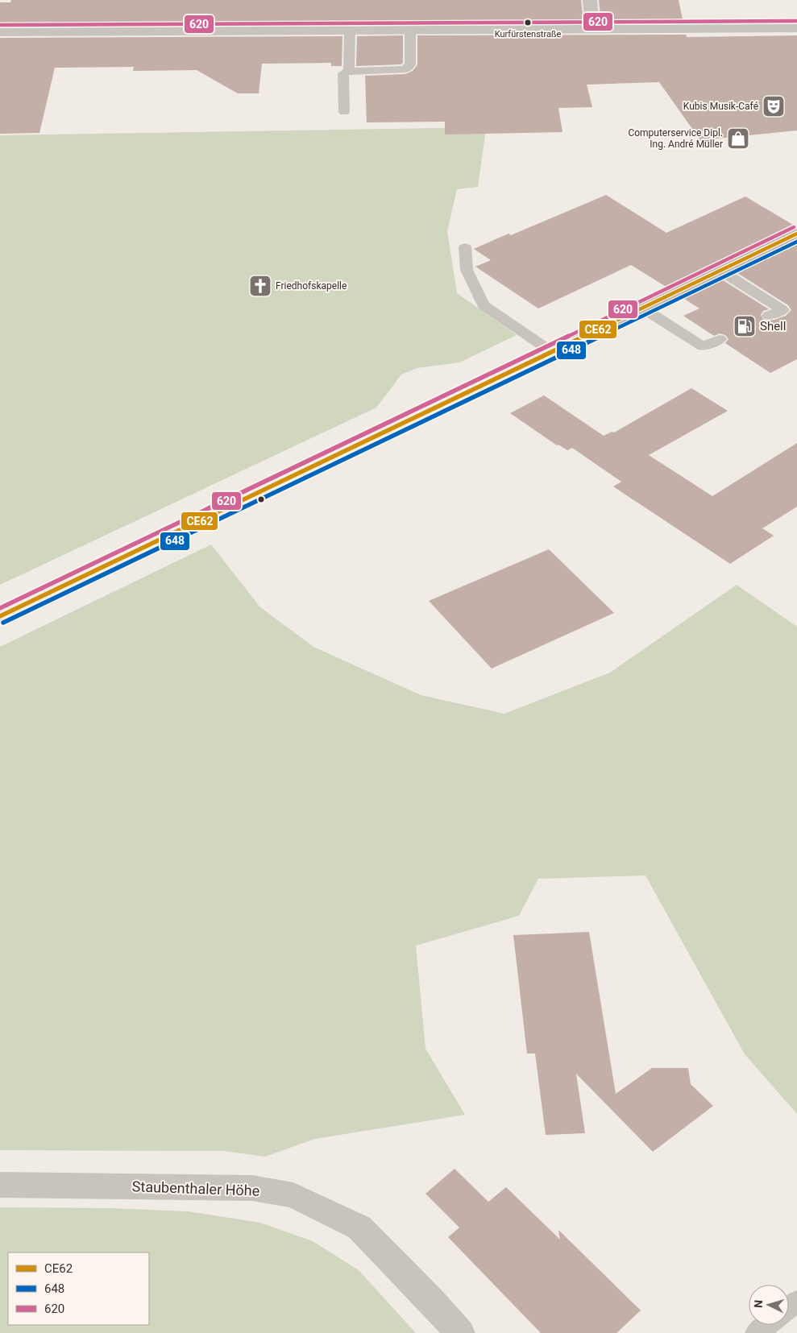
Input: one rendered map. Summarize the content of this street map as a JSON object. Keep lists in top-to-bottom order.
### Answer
{
  "streets": {
    "street": ["Staubenthaler Höhe"]
  },
  "places": {
    "other": ["Kurfürstenstraße"],
    "theatre": ["Kubis Musik-Café"],
    "shop": ["Computerservice Dipl. Ing. André Müller"],
    "church": ["Friedhofskapelle"],
    "fuel station": ["Shell"]
  },
  "lines": ["transit line 620", "transit line CE62", "transit line 648"],
  "legend": ["CE62", "648", "620"],
  "north": "left"
}
